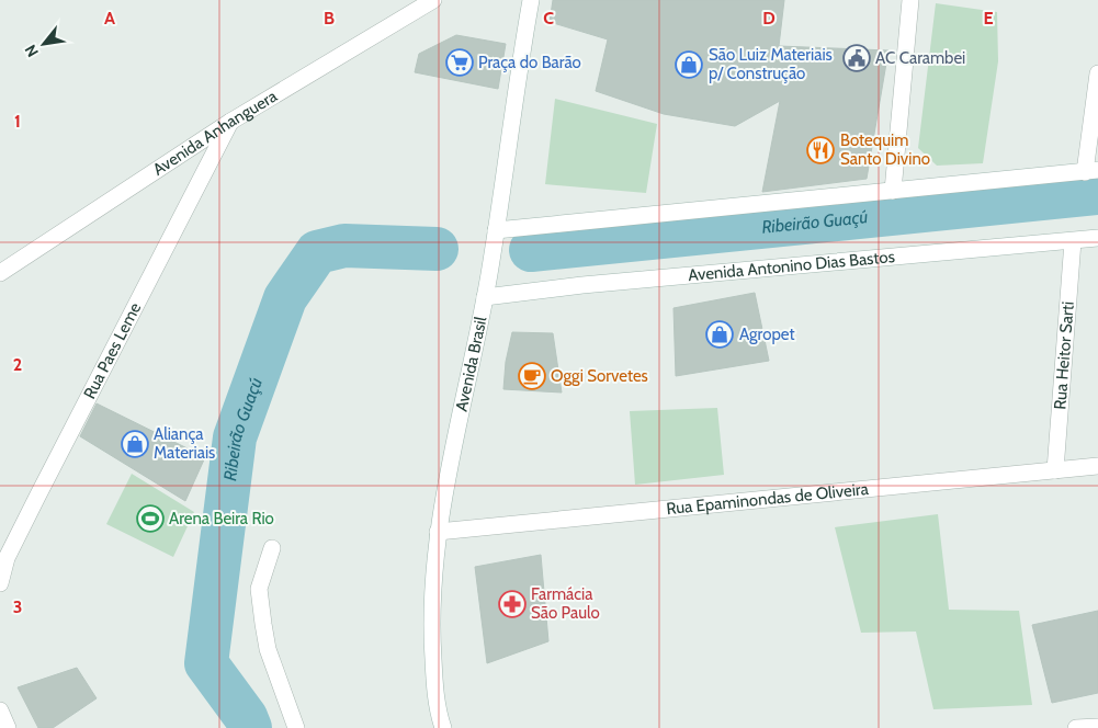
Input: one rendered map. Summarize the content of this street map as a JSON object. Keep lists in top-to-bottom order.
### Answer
{
  "streets": {
    "street": [
      "Avenida Anhanguera",
      "Avenida Antonino Dias Bastos",
      "Rua Paes Leme",
      "Rua Heitor Sarti",
      "Avenida Brasil",
      "Rua Epaminondas de Oliveira"
    ]
  },
  "crossings": [
    ["Avenida Anhanguera", "Rua Paes Leme"],
    ["Avenida Antonino Dias Bastos", "Rua Heitor Sarti"],
    ["Avenida Antonino Dias Bastos", "Avenida Brasil"],
    ["Rua Heitor Sarti", "Rua Epaminondas de Oliveira"],
    ["Avenida Brasil", "Rua Epaminondas de Oliveira"]
  ],
  "water": ["Ribeirão Guaçú"],
  "places": {
    "public building": ["AC Carambei"],
    "supermarket": ["Praça do Barão"],
    "shop": ["São Luiz Materiais p/ Construção", "Agropet", "Aliança Materiais"],
    "restaurant": ["Botequim Santo Divino"],
    "cafe": ["Oggi Sorvetes"],
    "sports": ["Arena Beira Rio"],
    "pharmacy": ["Farmácia São Paulo"]
  },
  "north": "bottom left",
  "grid": {
    "columns": [
      "A",
      "B",
      "C",
      "D",
      "E"
    ],
    "rows": ["1", "2", "3"]
  }
}
